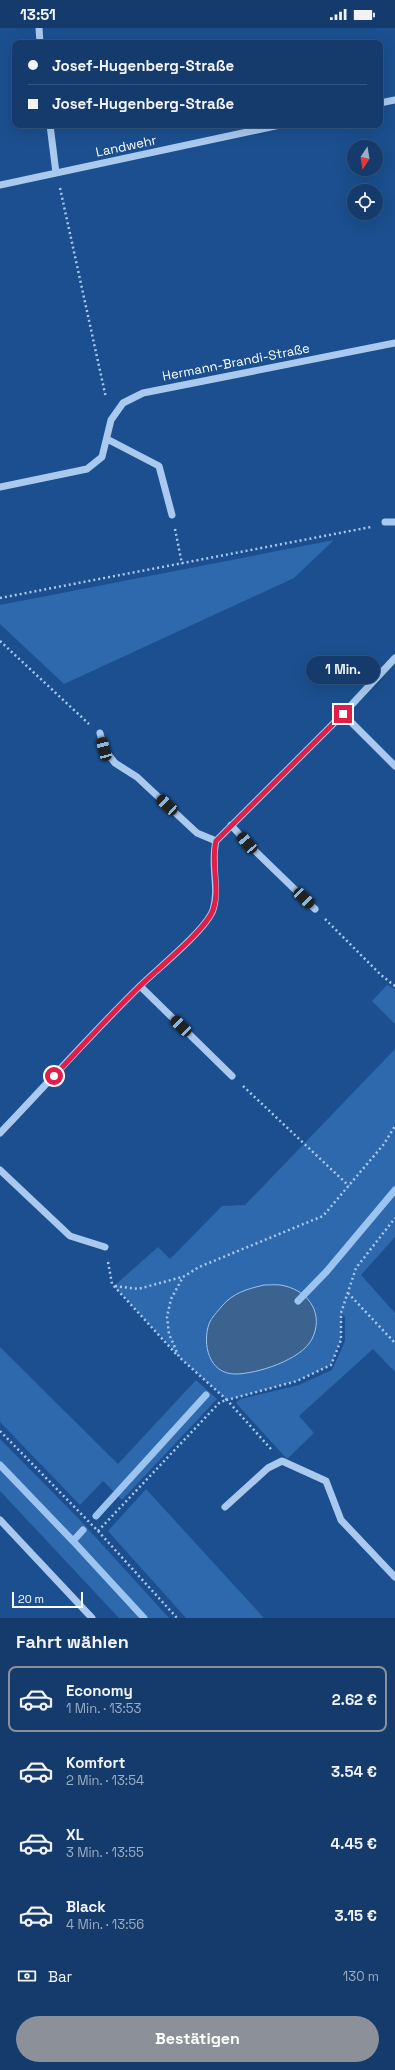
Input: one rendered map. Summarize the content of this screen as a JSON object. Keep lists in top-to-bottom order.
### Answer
{
  "streets": {
    "street": ["Landwehr", "Hermann-Brandi-Straße"]
  },
  "scale_bar": "20 m",
  "north": "bottom",
  "page": {
    "status": "13:51",
    "banner": ["Josef-Hugenberg-Straße", "Josef-Hugenberg-Straße"],
    "bubble": "1 Min.",
    "scale": "20 m",
    "heading": "Fahrt wählen",
    "list": [
      {
        "name": "Economy",
        "note": "1 Min. · 13:53",
        "value": "2.62 €"
      },
      {
        "name": "Komfort",
        "note": "2 Min. · 13:54",
        "value": "3.54 €"
      },
      {
        "name": "XL",
        "note": "3 Min. · 13:55",
        "value": "4.45 €"
      },
      {
        "name": "Black",
        "note": "4 Min. · 13:56",
        "value": "3.15 €"
      }
    ],
    "pay": ["Bar", "130 m"],
    "buttons": "Bestätigen"
  }
}
